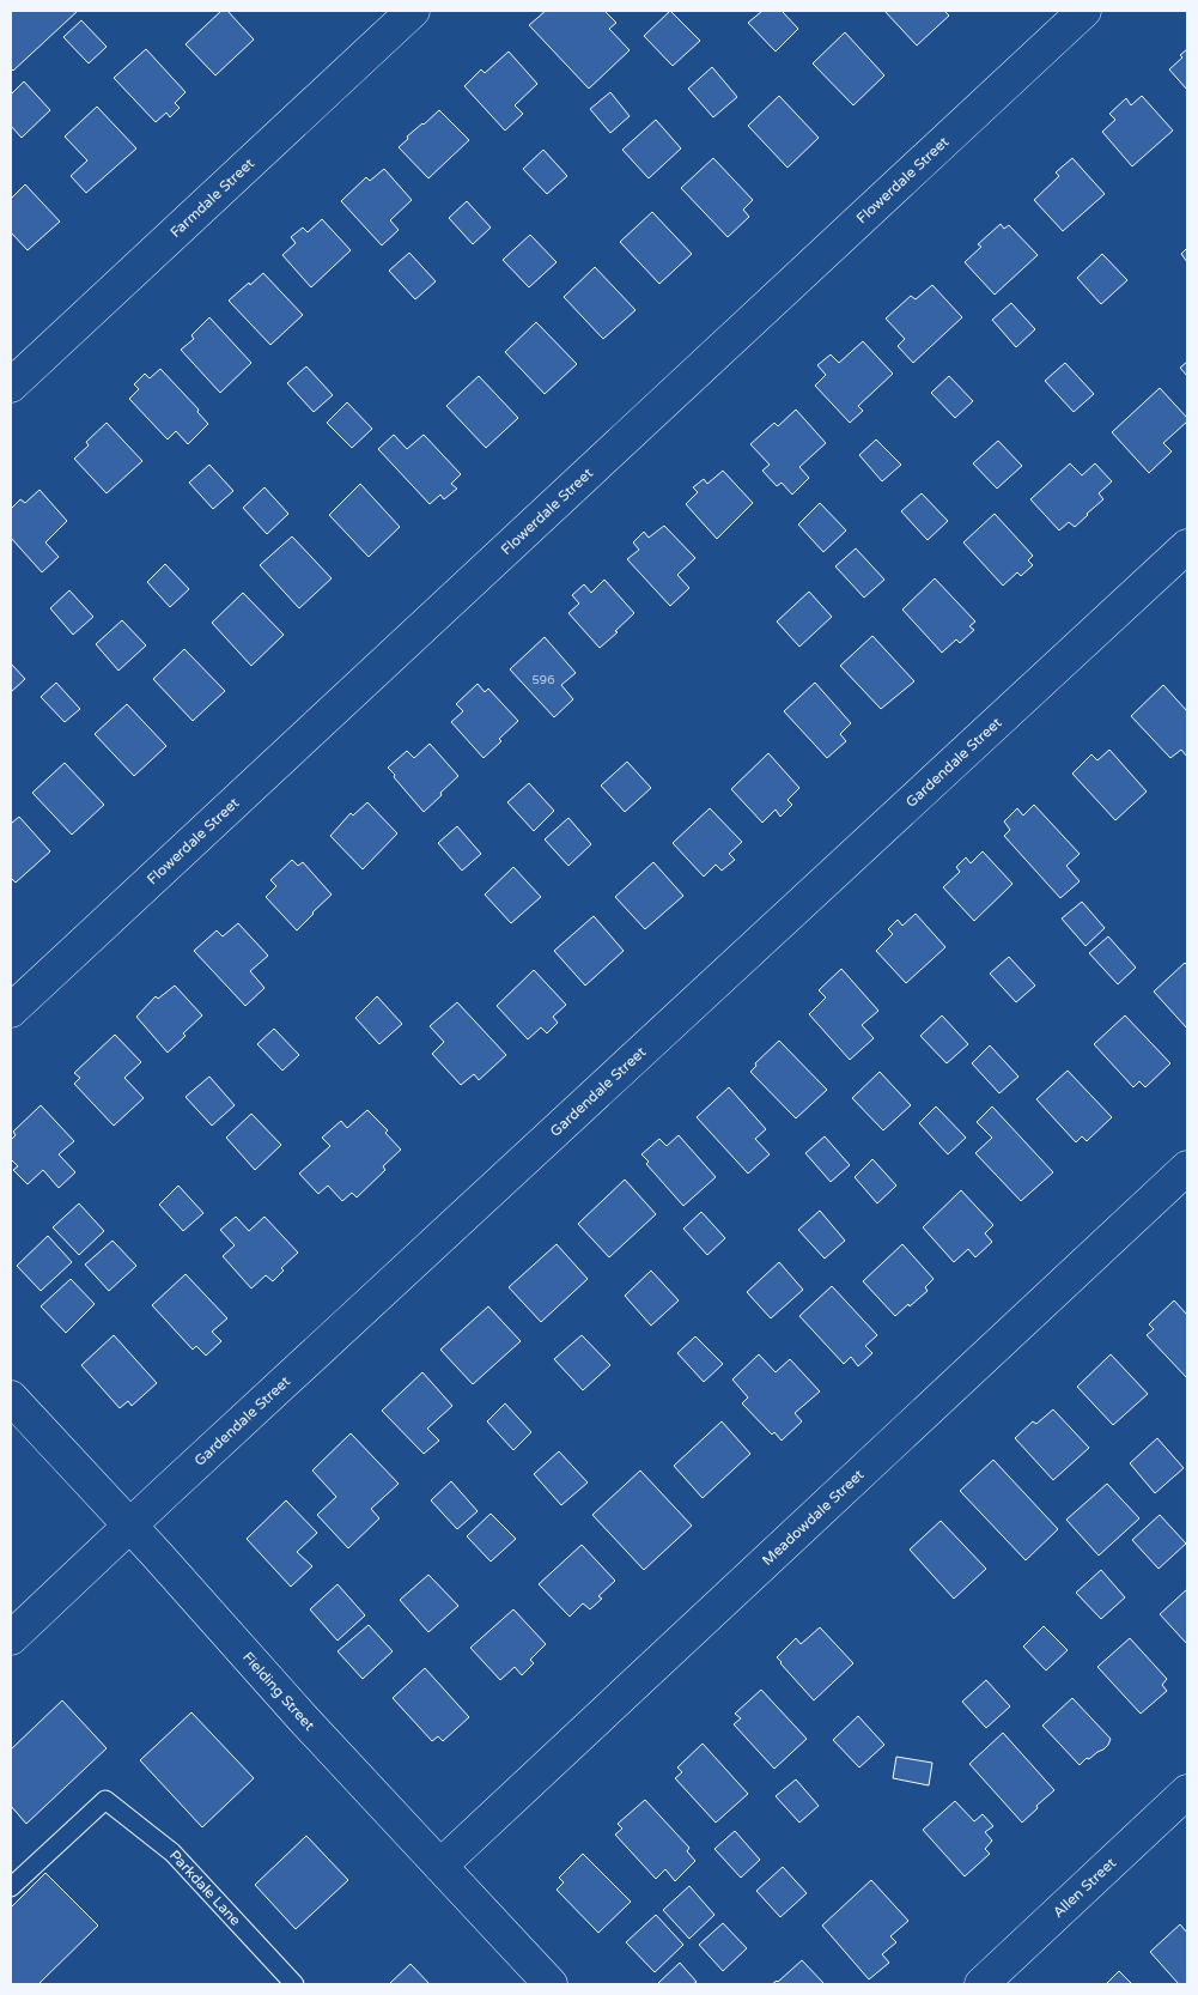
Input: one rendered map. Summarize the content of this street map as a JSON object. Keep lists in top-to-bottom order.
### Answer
{
  "streets": {
    "street": [
      "Flowerdale Street",
      "Farmdale Street",
      "Gardendale Street",
      "Meadowdale Street",
      "Fielding Street",
      "Allen Street"
    ],
    "lane": ["Parkdale Lane"]
  },
  "crossings": [
    ["Gardendale Street", "Fielding Street"],
    ["Meadowdale Street", "Fielding Street"]
  ],
  "house_numbers": ["596"]
}
